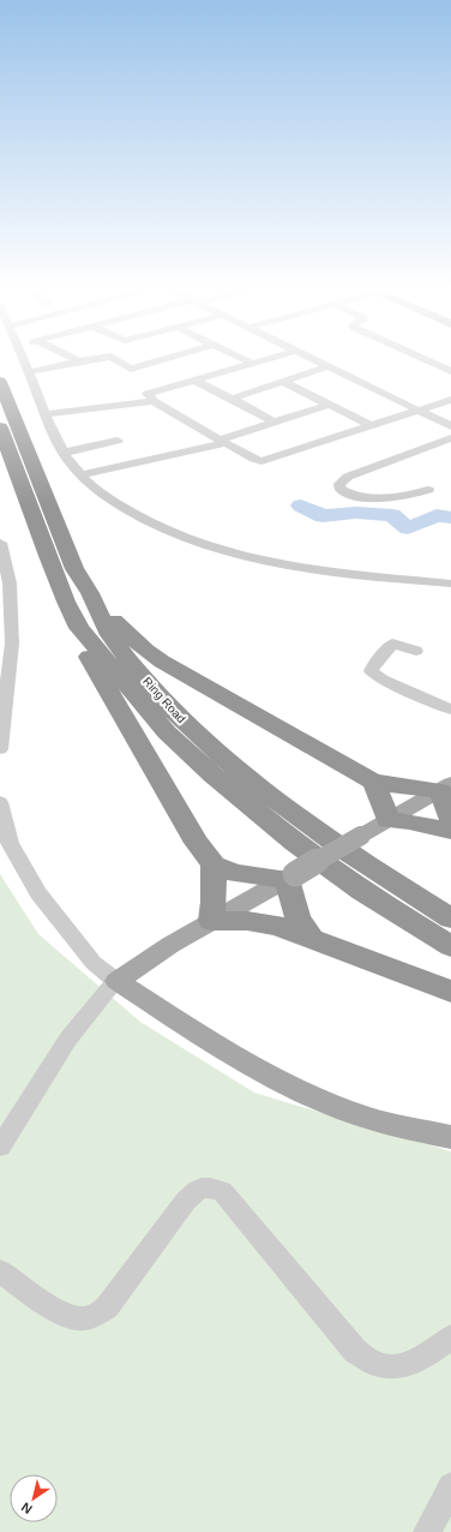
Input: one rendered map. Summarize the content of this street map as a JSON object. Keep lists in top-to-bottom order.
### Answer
{
  "streets": {
    "highway": ["Ring Road"]
  },
  "north": "bottom left"
}
